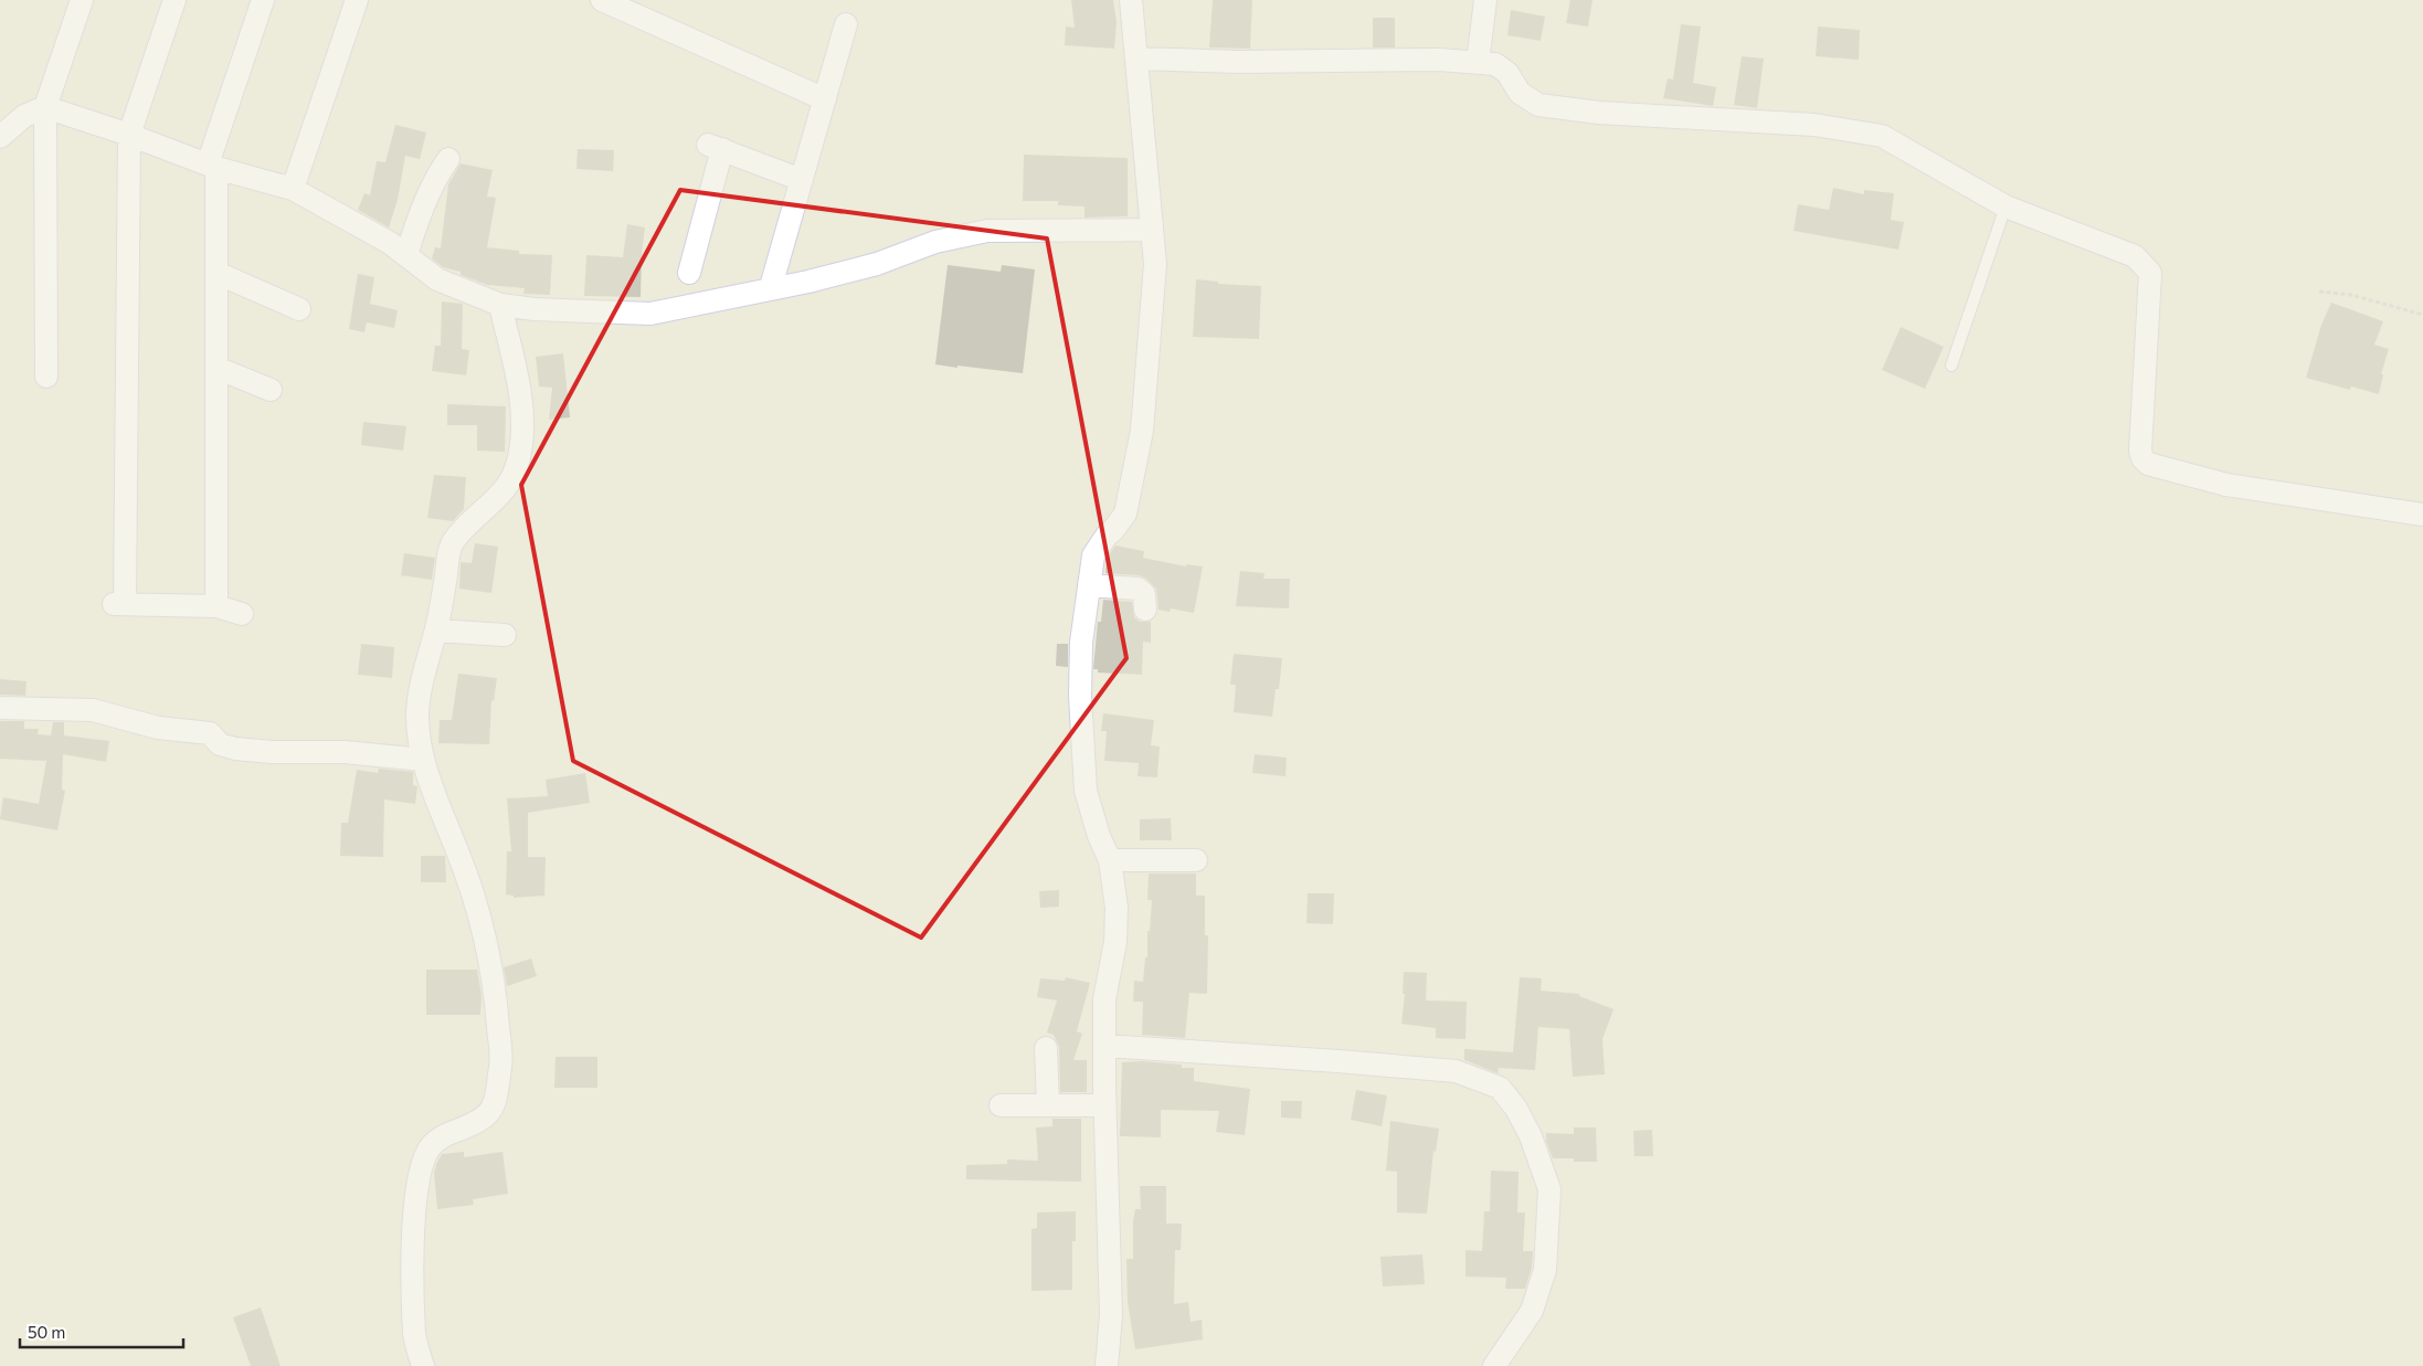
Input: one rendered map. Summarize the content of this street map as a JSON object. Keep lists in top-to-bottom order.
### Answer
{
  "scale_bar": "50 m"
}
